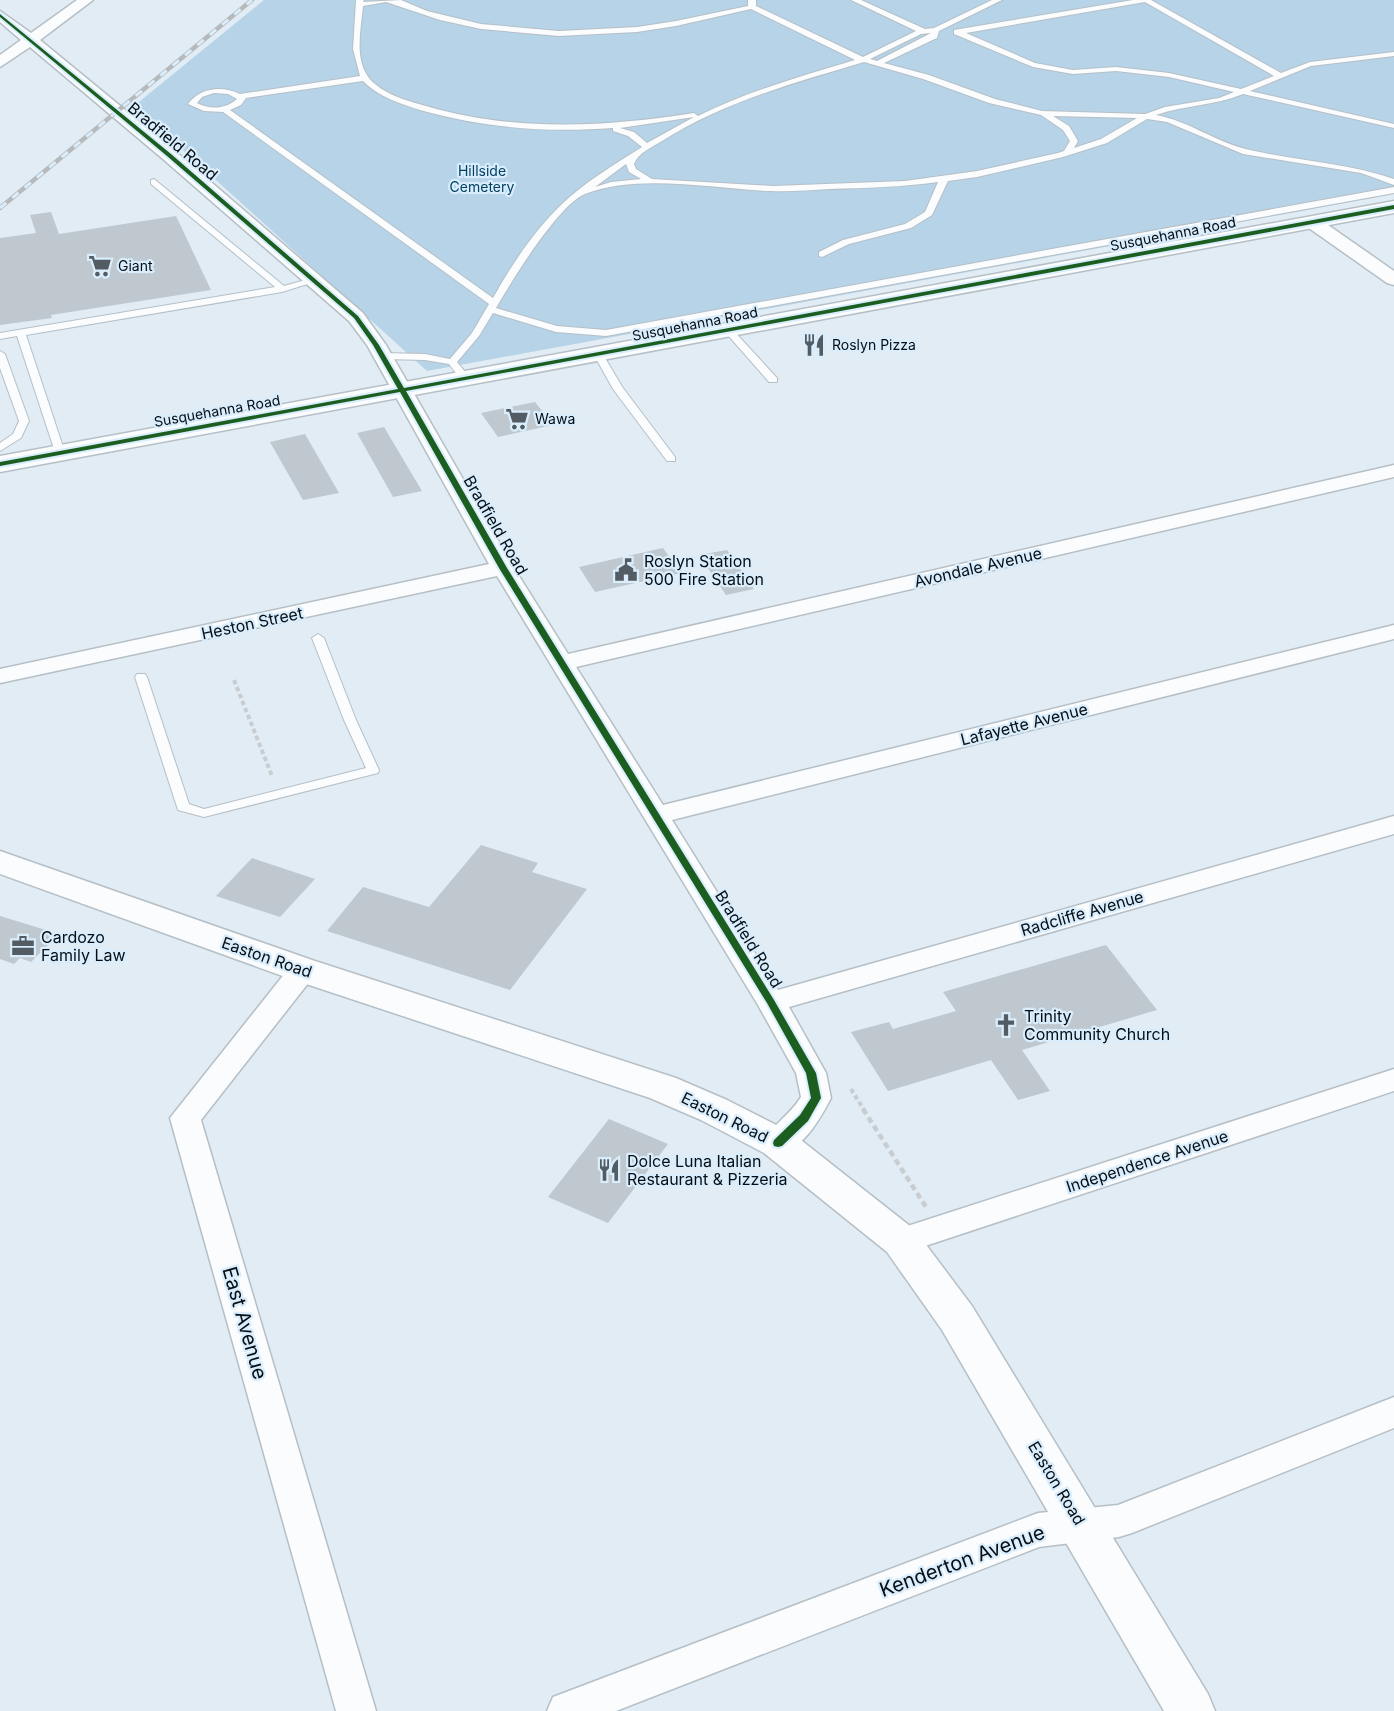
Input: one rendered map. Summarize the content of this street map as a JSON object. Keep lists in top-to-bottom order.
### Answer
{
  "streets": {
    "main road": ["Susquehanna Road", "Easton Road"],
    "street": [
      "Bradfield Road",
      "Avondale Avenue",
      "Heston Street",
      "Lafayette Avenue",
      "Radcliffe Avenue",
      "Independence Avenue",
      "East Avenue",
      "Kenderton Avenue"
    ]
  },
  "crossings": [
    ["Bradfield Road", "Susquehanna Road"],
    ["Bradfield Road", "Avondale Avenue"],
    ["Bradfield Road", "Heston Street"],
    ["Bradfield Road", "Lafayette Avenue"],
    ["Bradfield Road", "Radcliffe Avenue"],
    ["Bradfield Road", "Easton Road"],
    ["Easton Road", "Independence Avenue"],
    ["Easton Road", "East Avenue"],
    ["Easton Road", "Kenderton Avenue"]
  ],
  "parks": ["Hillside Cemetery"],
  "places": {
    "supermarket": ["Giant", "Wawa"],
    "restaurant": ["Roslyn Pizza", "Dolce Luna Italian Restaurant & Pizzeria"],
    "public building": ["Roslyn Station 500 Fire Station"],
    "office": ["Cardozo Family Law"],
    "church": ["Trinity Community Church"]
  }
}
